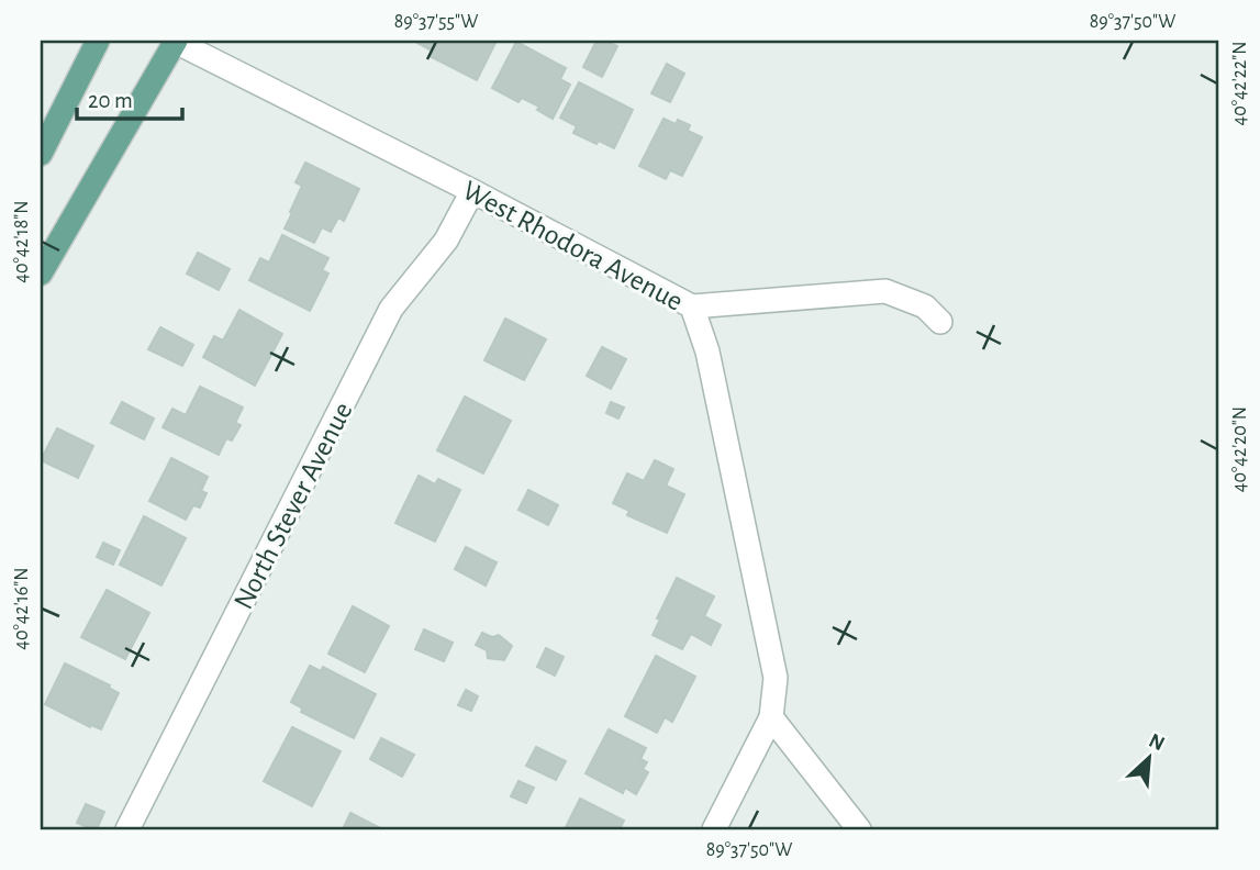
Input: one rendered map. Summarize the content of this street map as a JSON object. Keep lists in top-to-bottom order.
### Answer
{
  "streets": {
    "street": ["West Rhodora Avenue", "North Stever Avenue"]
  },
  "crossings": [
    ["West Rhodora Avenue", "North Stever Avenue"]
  ],
  "scale_bar": "20 m",
  "north": "top right",
  "coordinates": [
    "89°37'55\"W",
    "89°37'50\"W",
    "40°42'22\"N",
    "40°42'18\"N",
    "40°42'20\"N",
    "40°42'16\"N"
  ]
}
